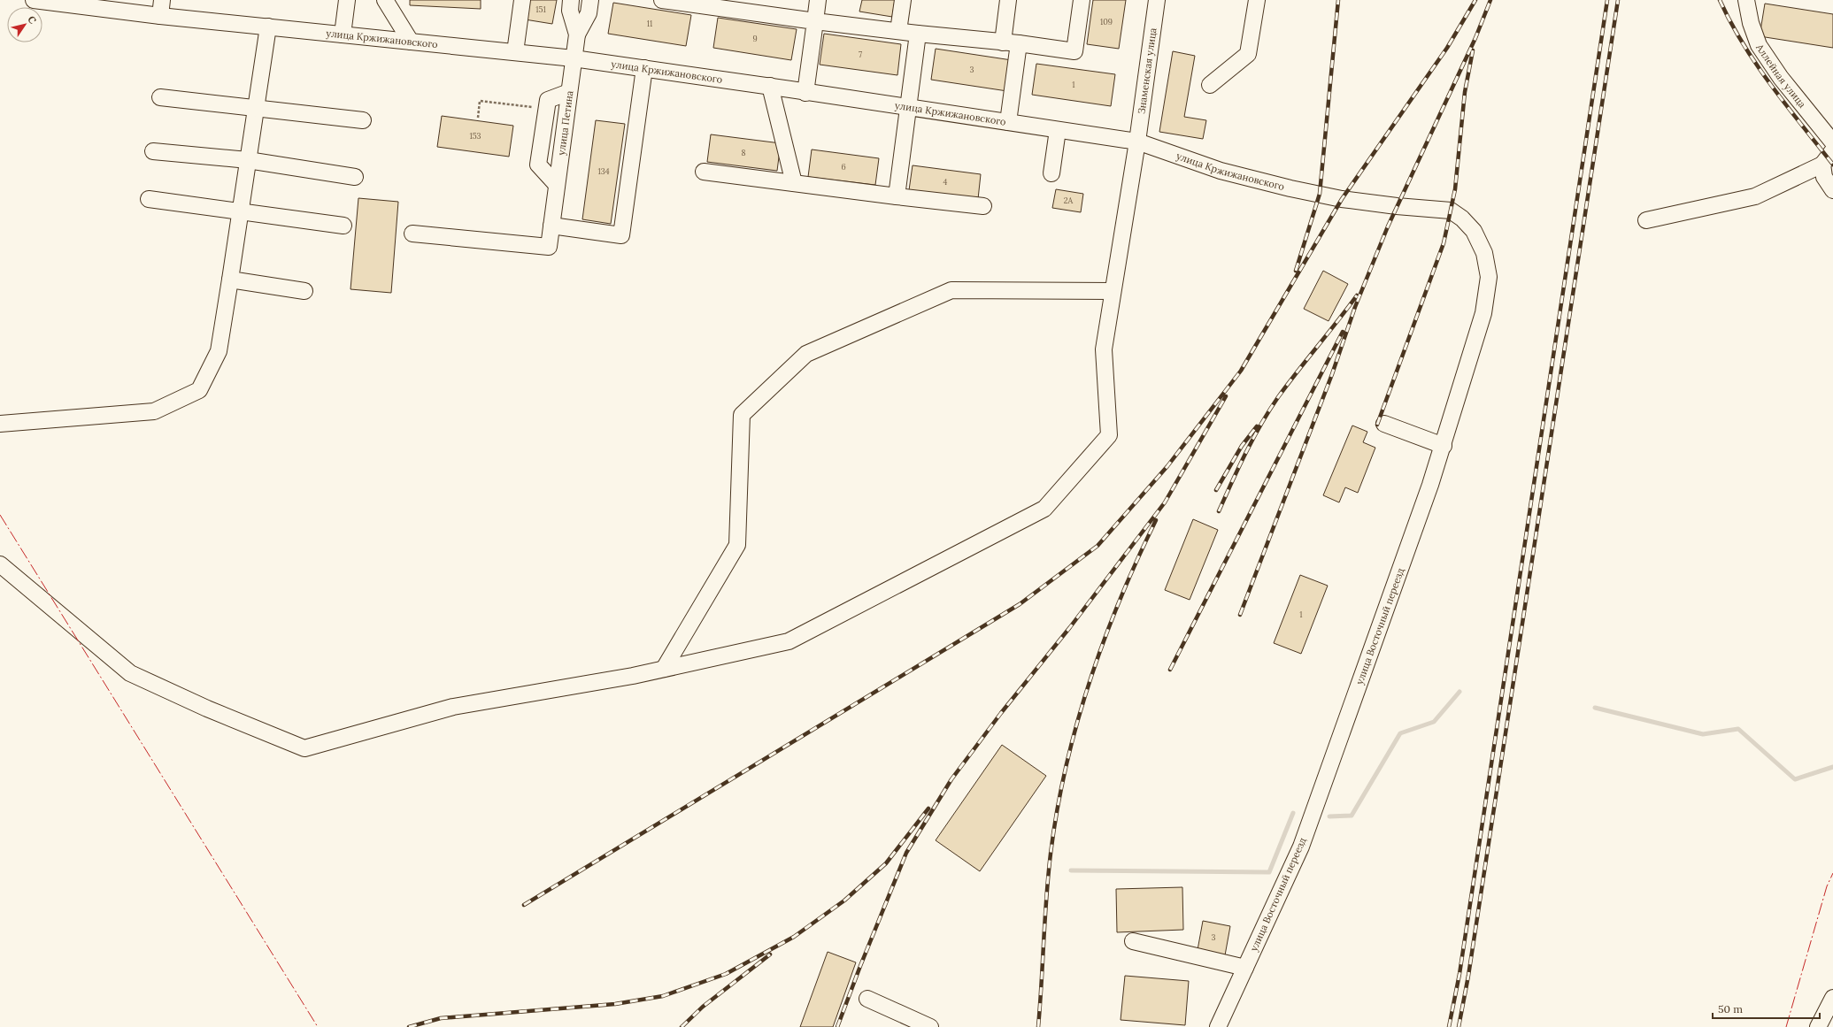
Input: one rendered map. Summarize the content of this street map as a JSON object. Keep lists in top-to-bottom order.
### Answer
{
  "streets": {
    "street": [
      "улица Кржижановского",
      "Знаменская улица",
      "Аллейная улица",
      "улица Петина",
      "улица Восточный переезд"
    ]
  },
  "crossings": [
    ["улица Кржижановского", "Знаменская улица"],
    ["улица Кржижановского", "улица Петина"],
    ["улица Кржижановского", "улица Восточный переезд"]
  ],
  "house_numbers": [
    "151",
    "109",
    "11",
    "9",
    "7",
    "3",
    "1",
    "153",
    "8",
    "6",
    "134",
    "4",
    "2А",
    "1",
    "3"
  ],
  "scale_bar": "50 m",
  "north": "top right"
}
